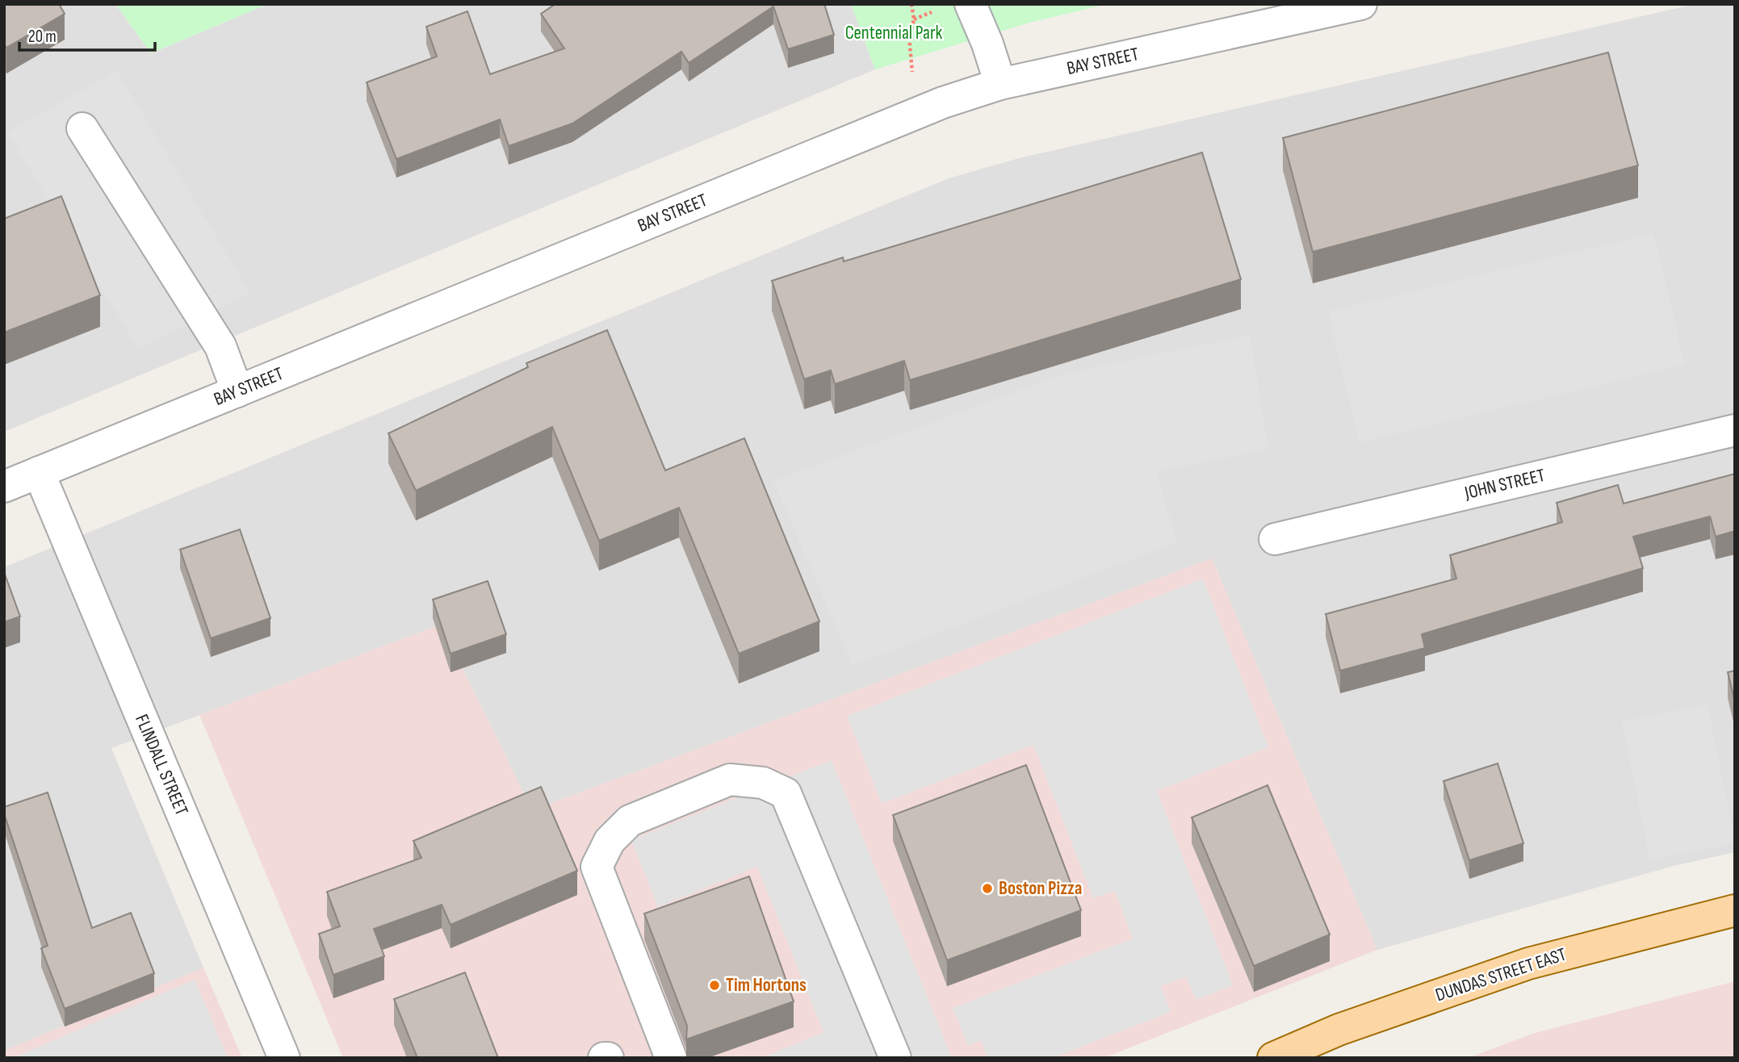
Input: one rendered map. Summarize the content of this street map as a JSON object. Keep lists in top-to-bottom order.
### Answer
{
  "streets": {
    "main road": ["DUNDAS STREET EAST"],
    "street": ["BAY STREET", "JOHN STREET", "FLINDALL STREET"]
  },
  "crossings": [
    ["BAY STREET", "FLINDALL STREET"]
  ],
  "parks": ["Centennial Park"],
  "places": ["Boston Pizza", "Tim Hortons"],
  "scale_bar": "20 m"
}
